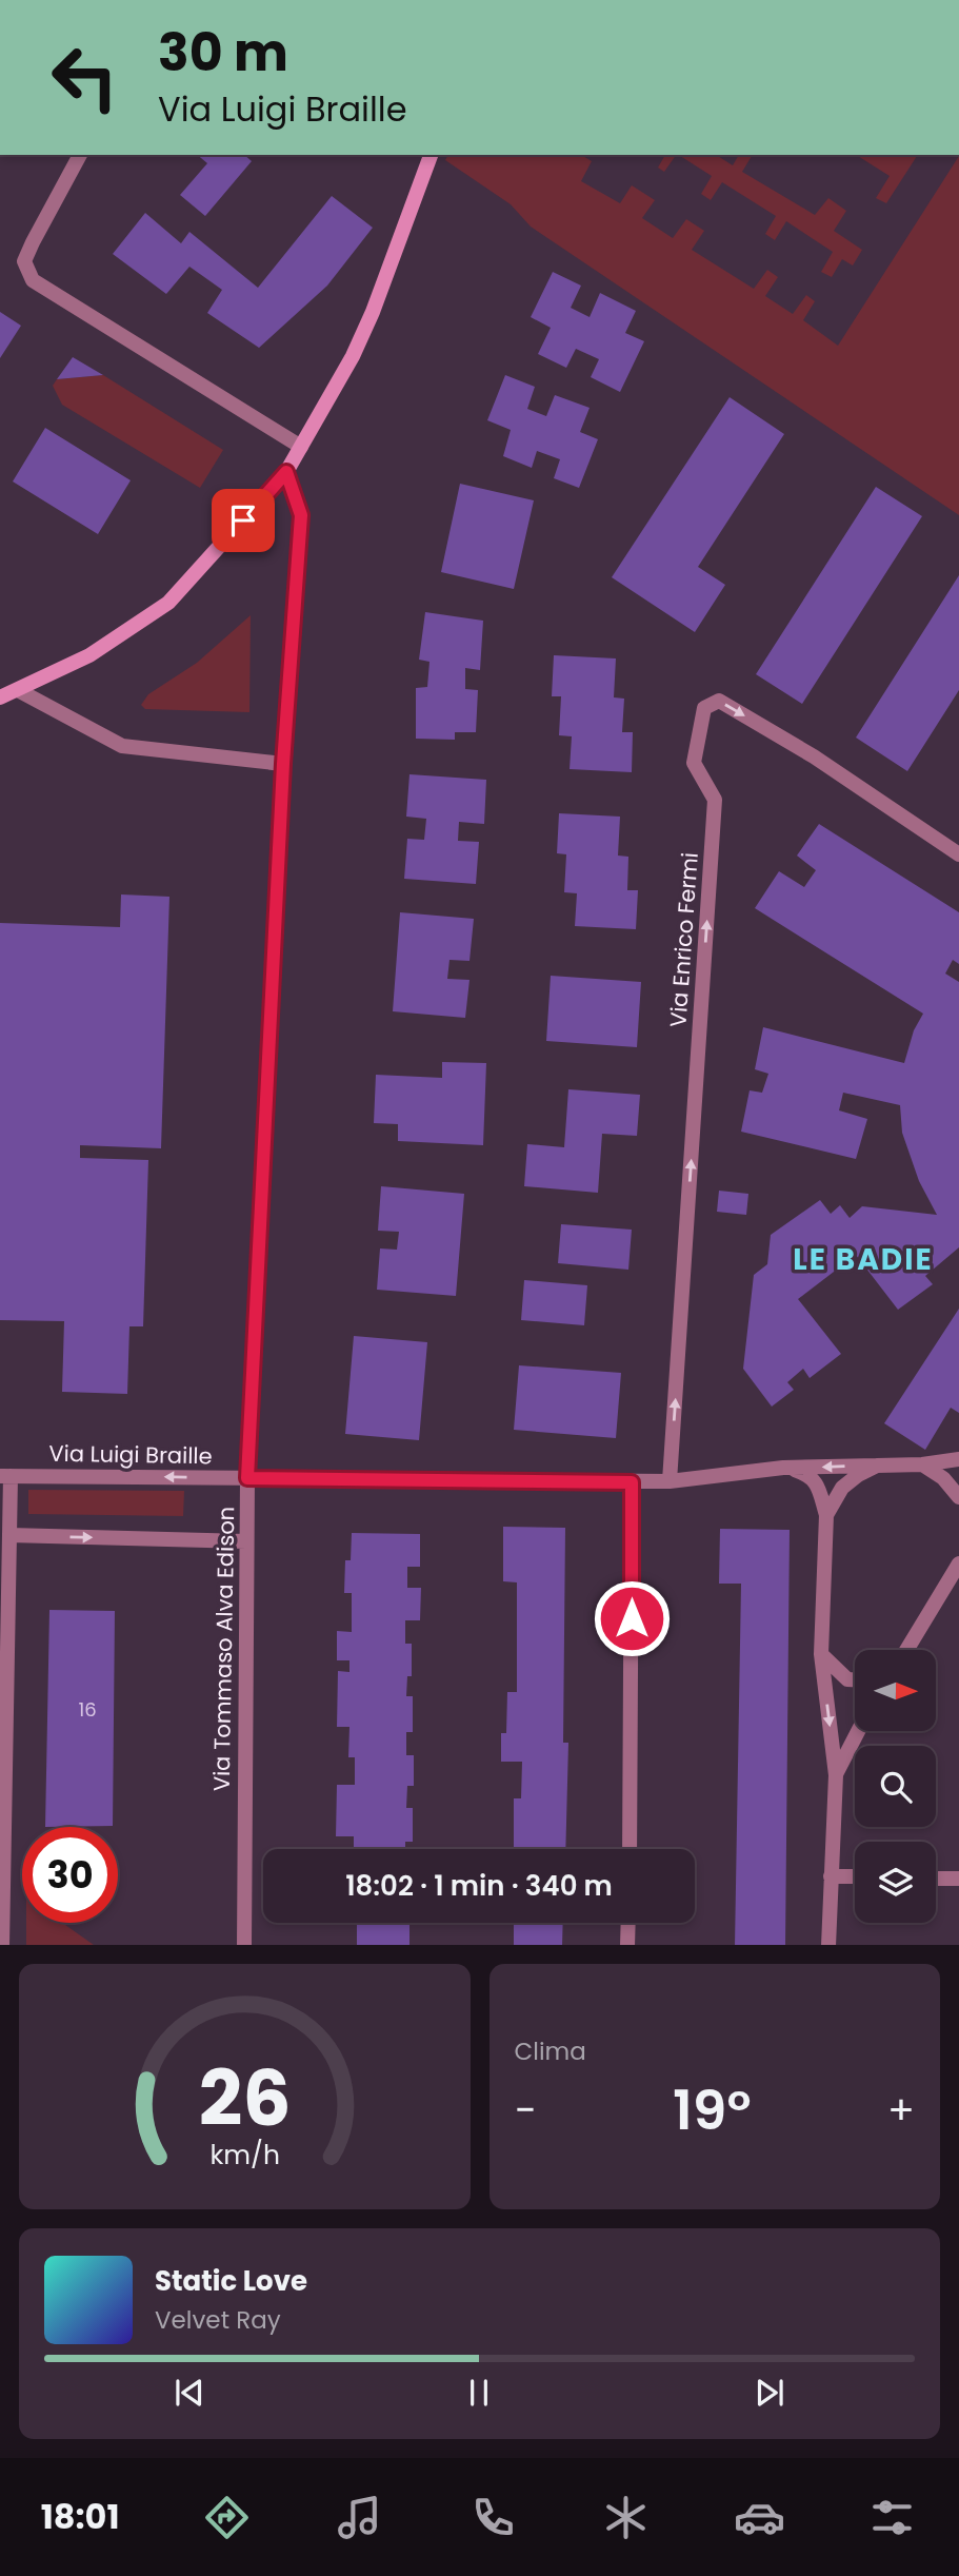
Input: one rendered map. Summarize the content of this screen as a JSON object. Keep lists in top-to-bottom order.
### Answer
{
  "streets": {
    "street": ["Via Enrico Fermi", "Via Luigi Braille", "Via Tommaso Alva Edison"]
  },
  "crossings": [
    ["Via Enrico Fermi", "Via Luigi Braille"],
    ["Via Luigi Braille", "Via Tommaso Alva Edison"]
  ],
  "districts": ["LE BADIE"],
  "house_numbers": ["16"],
  "north": "right",
  "page": {
    "turn": ["30 m", "Via Luigi Braille"],
    "limit": "30",
    "trip": "18:02 · 1 min · 340 m",
    "tile": "Clima",
    "heat": ["−", "19°", "+"],
    "song": ["Static Love", "Velvet Ray"],
    "tabs": "18:01",
    "gauge": ["26", "km/h"]
  }
}
